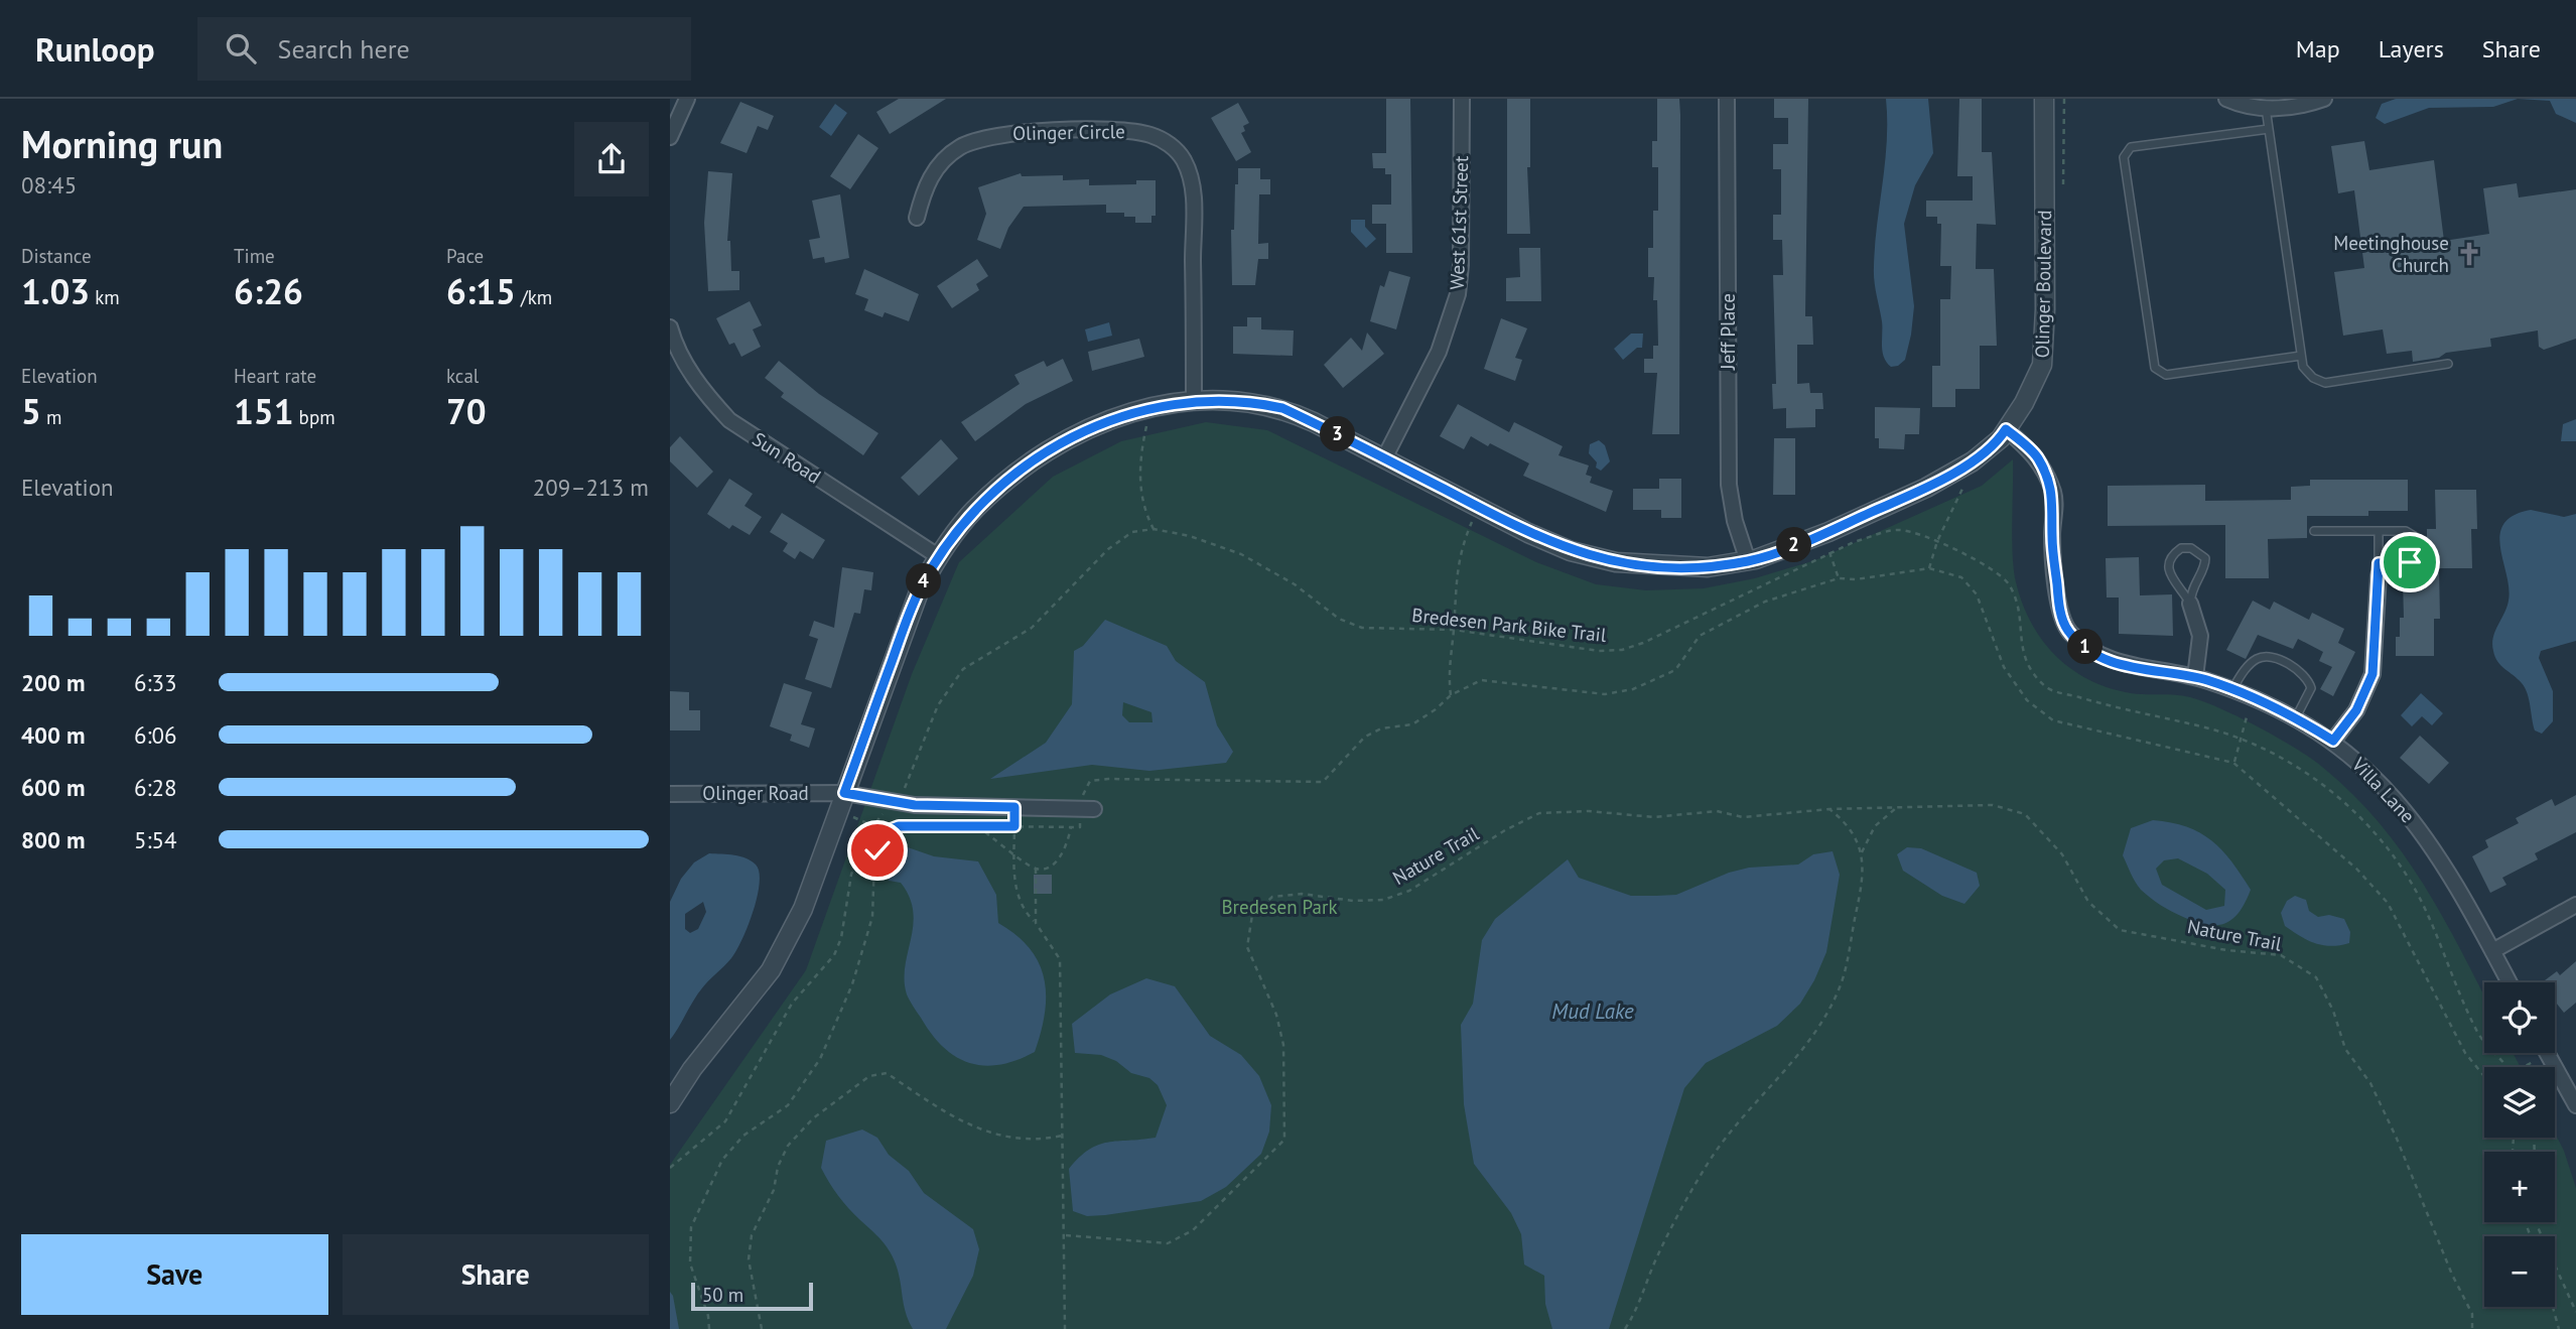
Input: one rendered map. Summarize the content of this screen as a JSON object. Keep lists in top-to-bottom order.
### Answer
{
  "streets": {
    "street": [
      "Olinger Circle",
      "West 61st Street",
      "Olinger Boulevard",
      "Jeff Place",
      "Sun Road",
      "Villa Lane",
      "Olinger Road"
    ],
    "path": ["Bredesen Park Bike Trail", "Nature Trail"]
  },
  "crossings": [
    ["Olinger Circle", "Olinger Boulevard"],
    ["West 61st Street", "Olinger Boulevard"],
    ["Olinger Boulevard", "Jeff Place"],
    ["Olinger Boulevard", "Sun Road"],
    ["Olinger Boulevard", "Villa Lane"],
    ["Olinger Boulevard", "Olinger Road"]
  ],
  "water": ["Mud Lake"],
  "parks": ["Bredesen Park"],
  "places": {
    "church": ["Meetinghouse Church"]
  },
  "scale_bar": "50 m",
  "page": {
    "header": "Runloop",
    "search": "Search here",
    "nav": ["Map", "Layers", "Share"],
    "heading": ["Morning run", "08:45"],
    "stats": [
      ["Distance", "1.03 km"],
      ["Time", "6:26"],
      ["Pace", "6:15 /km"],
      ["Elevation", "5 m"],
      ["Heart rate", "151 bpm"],
      ["kcal", "70"]
    ],
    "pins": [
      "3",
      "2",
      "4",
      "1"
    ],
    "chart": ["Elevation", "209–213 m"],
    "list": [
      {
        "name": "200 m",
        "note": "6:33"
      },
      {
        "name": "400 m",
        "note": "6:06"
      },
      {
        "name": "600 m",
        "note": "6:28"
      },
      {
        "name": "800 m",
        "note": "5:54"
      }
    ],
    "map_buttons": ["+", "−"],
    "buttons": ["Save", "Share"],
    "scale": "50 m"
  }
}
